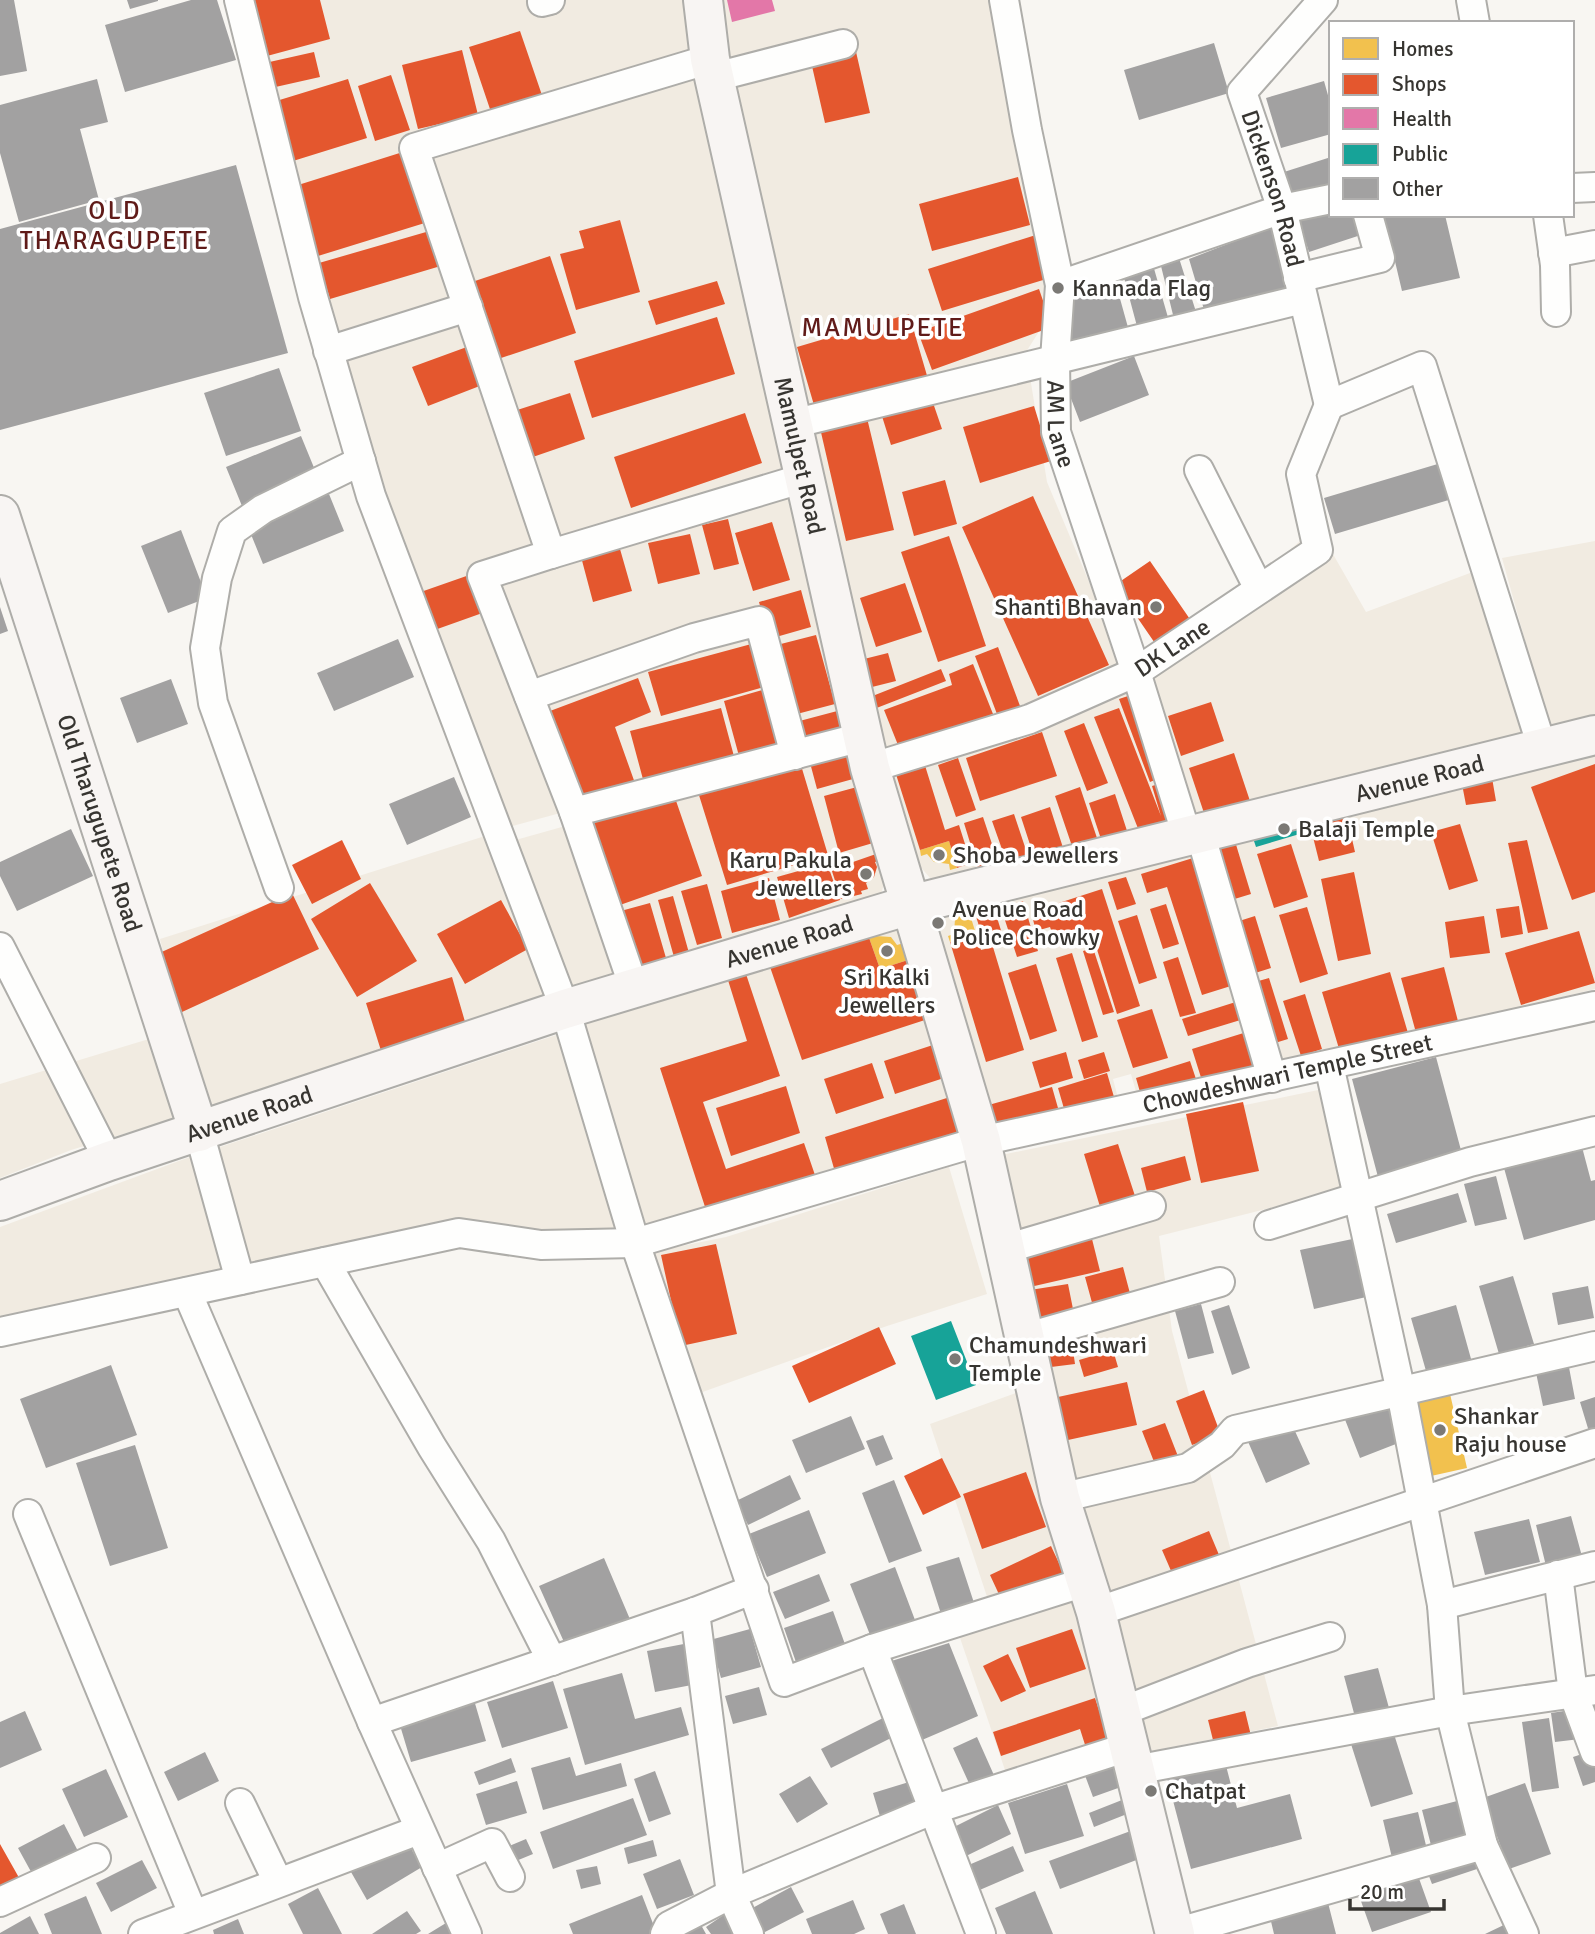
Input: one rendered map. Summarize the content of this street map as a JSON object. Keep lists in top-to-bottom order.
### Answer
{
  "streets": {
    "street": [
      "Dickenson Road",
      "AM Lane",
      "Mamulpet Road",
      "DK Lane",
      "Avenue Road",
      "Old Tharugupete Road",
      "Chowdeshwari Temple Street"
    ]
  },
  "crossings": [
    ["Dickenson Road", "DK Lane"],
    ["AM Lane", "DK Lane"],
    ["AM Lane", "Avenue Road"],
    ["AM Lane", "Chowdeshwari Temple Street"],
    ["Mamulpet Road", "DK Lane"],
    ["Mamulpet Road", "Avenue Road"],
    ["Mamulpet Road", "Chowdeshwari Temple Street"],
    ["Avenue Road", "Old Tharugupete Road"]
  ],
  "districts": ["OLD THARAGUPETE", "MAMULPETE"],
  "places": [
    "Kannada Flag",
    "Shanti Bhavan",
    "Balaji Temple",
    "Shoba Jewellers",
    "Karu Pakula Jewellers",
    "Avenue Road Police Chowky",
    "Sri Kalki Jewellers",
    "Chamundeshwari Temple",
    "Shankar Raju house",
    "Chatpat"
  ],
  "legend": [
    "Homes",
    "Shops",
    "Health",
    "Public",
    "Other"
  ],
  "scale_bar": "20 m"
}
